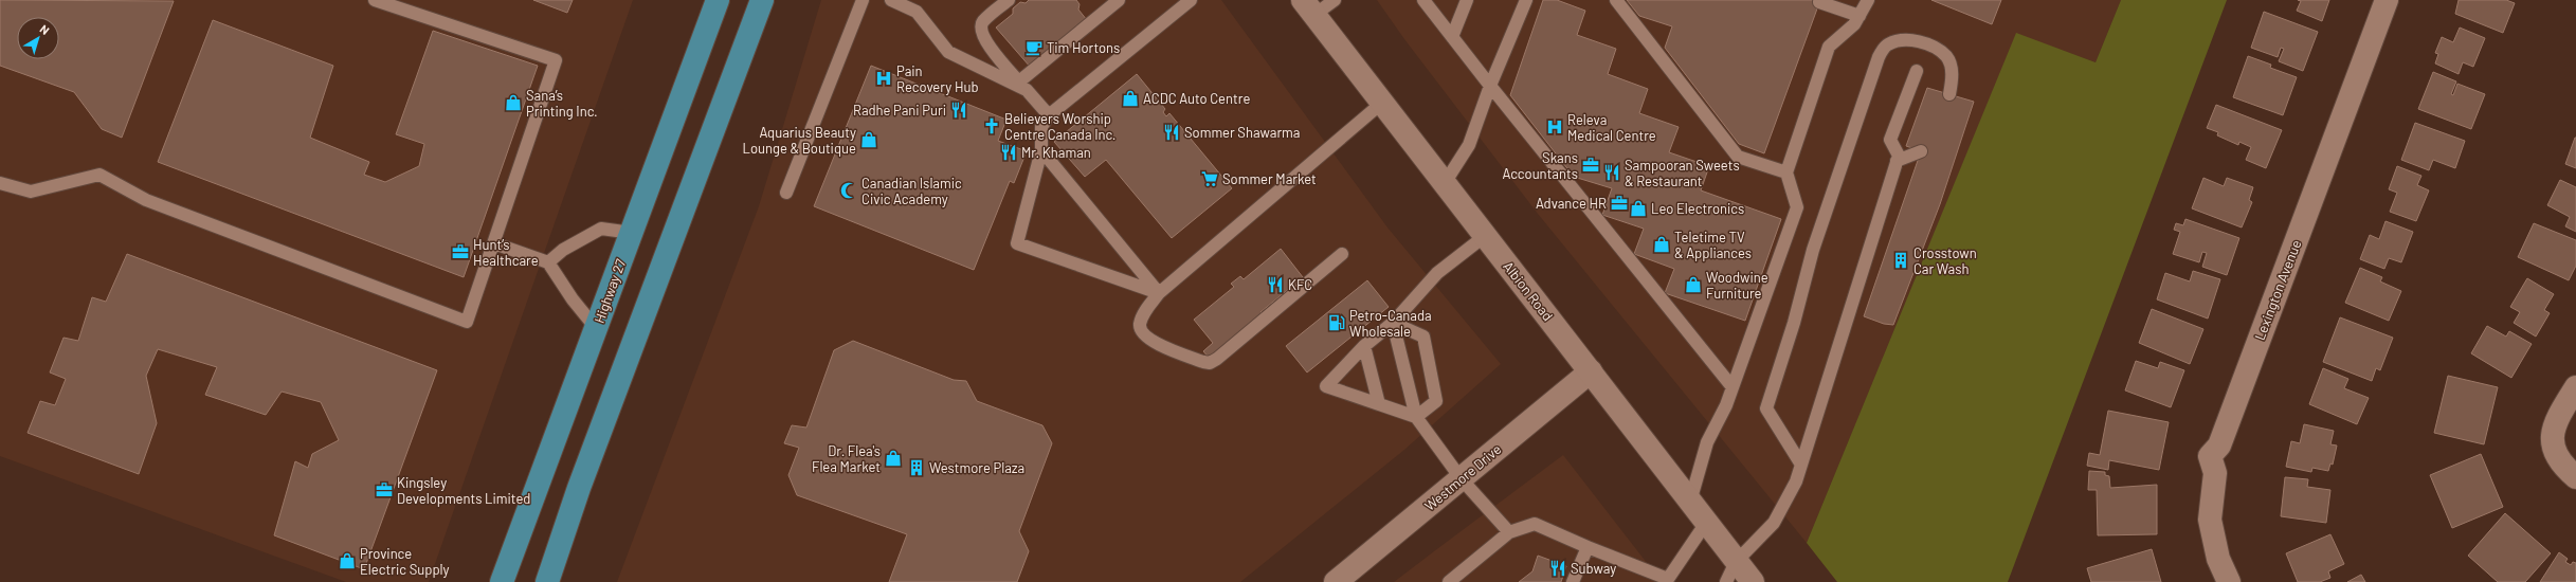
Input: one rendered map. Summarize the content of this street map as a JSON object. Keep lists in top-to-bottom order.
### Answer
{
  "streets": {
    "main road": ["Highway 27"],
    "street": ["Lexington Avenue", "Albion Road", "Westmore Drive"]
  },
  "crossings": [
    ["Albion Road", "Westmore Drive"]
  ],
  "places": {
    "cafe": ["Tim Hortons"],
    "hospital": ["Pain Recovery Hub", "Releva Medical Centre"],
    "shop": [
      "ACDC Auto Centre",
      "Sana’s Printing Inc.",
      "Aquarius Beauty Lounge & Boutique",
      "Leo Electronics",
      "Teletime TV & Appliances",
      "Woodwine Furniture",
      "Dr. Flea's Flea Market",
      "Province Electric Supply"
    ],
    "restaurant": [
      "Radhe Pani Puri",
      "Sommer Shawarma",
      "Mr. Khaman",
      "Sampooran Sweets & Restaurant",
      "KFC",
      "Subway"
    ],
    "church": ["Believers Worship Centre Canada Inc."],
    "office": [
      "Skans Accountants",
      "Advance HR",
      "Hunt’s Healthcare",
      "Kingsley Developments Limited"
    ],
    "supermarket": ["Sommer Market"],
    "mosque": ["Canadian Islamic Civic Academy"],
    "building": ["Crosstown Car Wash", "Westmore Plaza"],
    "fuel station": ["Petro-Canada Wholesale"]
  },
  "north": "top right"
}
